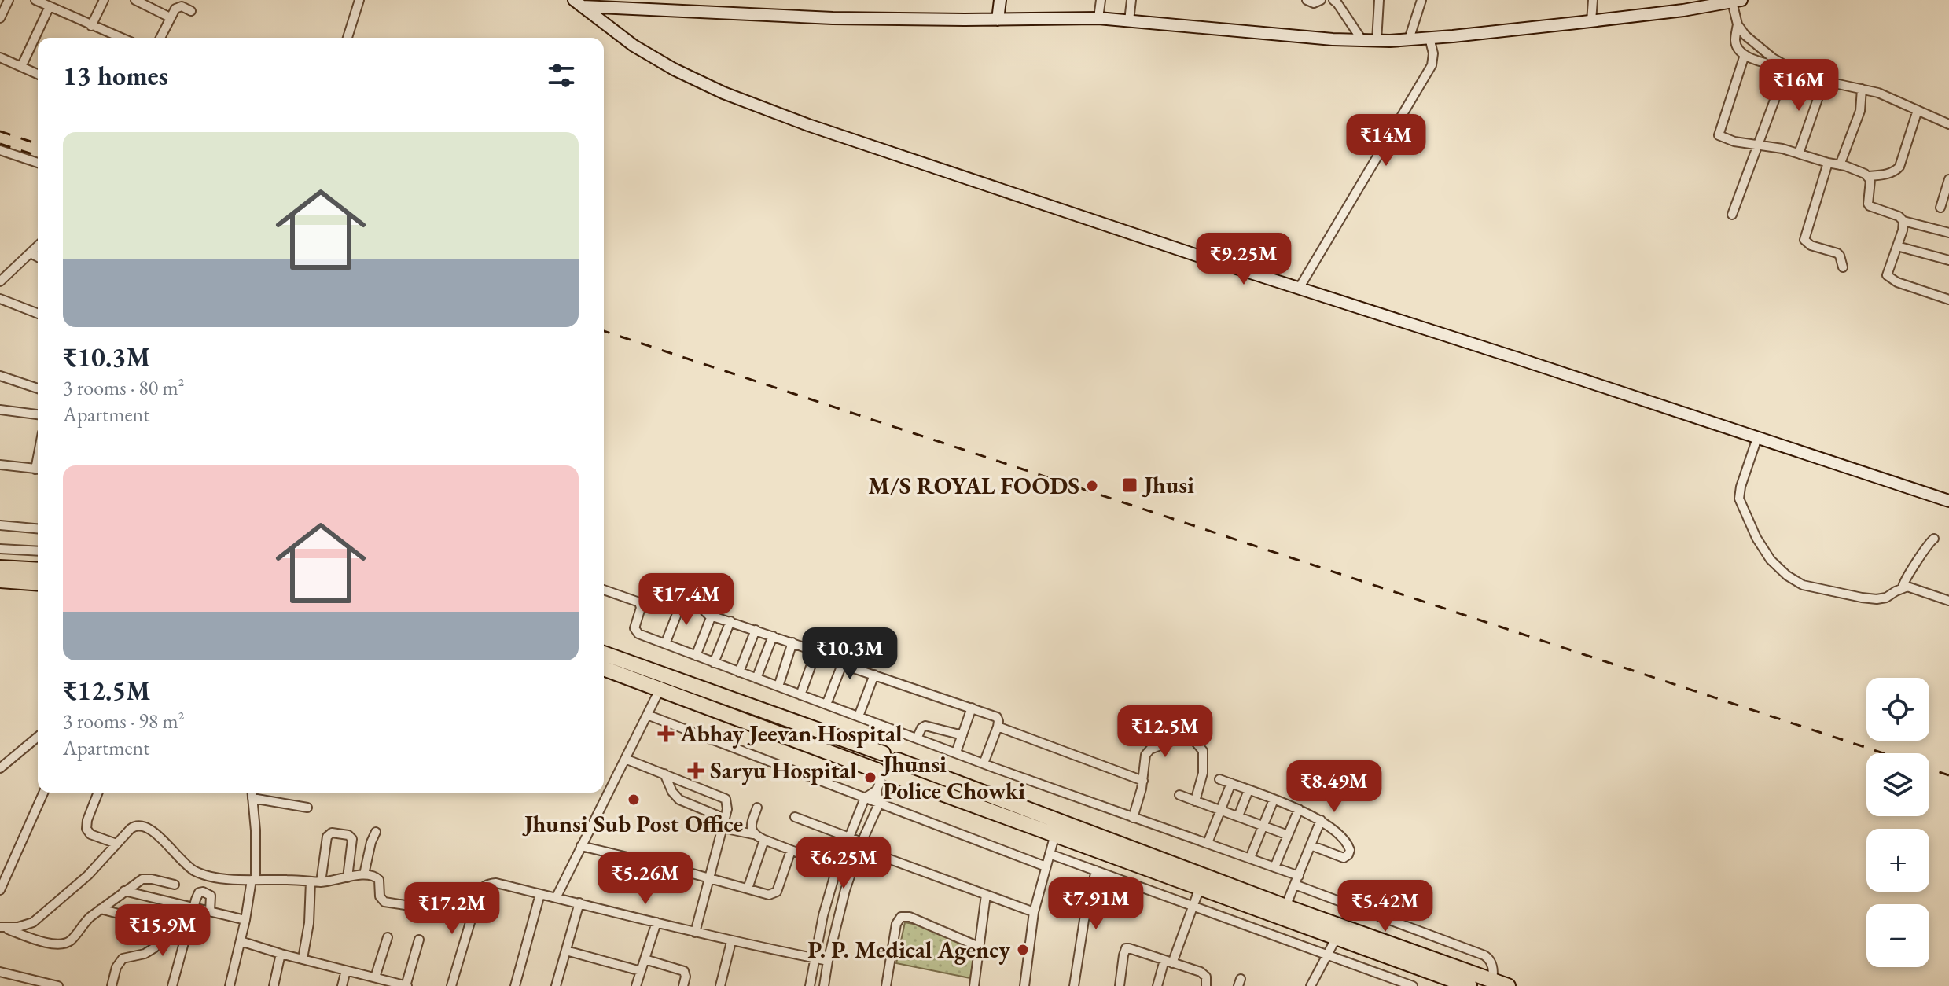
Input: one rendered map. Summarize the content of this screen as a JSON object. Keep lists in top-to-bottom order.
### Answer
{
  "places": {
    "transit": ["Jhusi"],
    "other": [
      "M/S ROYAL FOODS",
      "Jhunsi Police Chowki",
      "Jhunsi Sub Post Office",
      "P. P. Medical Agency"
    ],
    "health": ["Abhay Jeevan Hospital", "Saryu Hospital"]
  },
  "page": {
    "heading": "13 homes",
    "price": [
      "₹16M",
      "₹14M",
      "₹9.25M",
      "₹17.4M",
      "₹10.3M",
      "₹12.5M",
      "₹8.49M",
      "₹6.25M",
      "₹5.26M",
      "₹7.91M",
      "₹5.42M",
      "₹17.2M",
      "₹15.9M"
    ],
    "list": [
      {
        "name": "₹10.3M",
        "note": "3 rooms · 80 m² · Apartment"
      },
      {
        "name": "₹12.5M",
        "note": "3 rooms · 98 m² · Apartment"
      }
    ],
    "map_buttons": ["+", "−"]
  }
}
